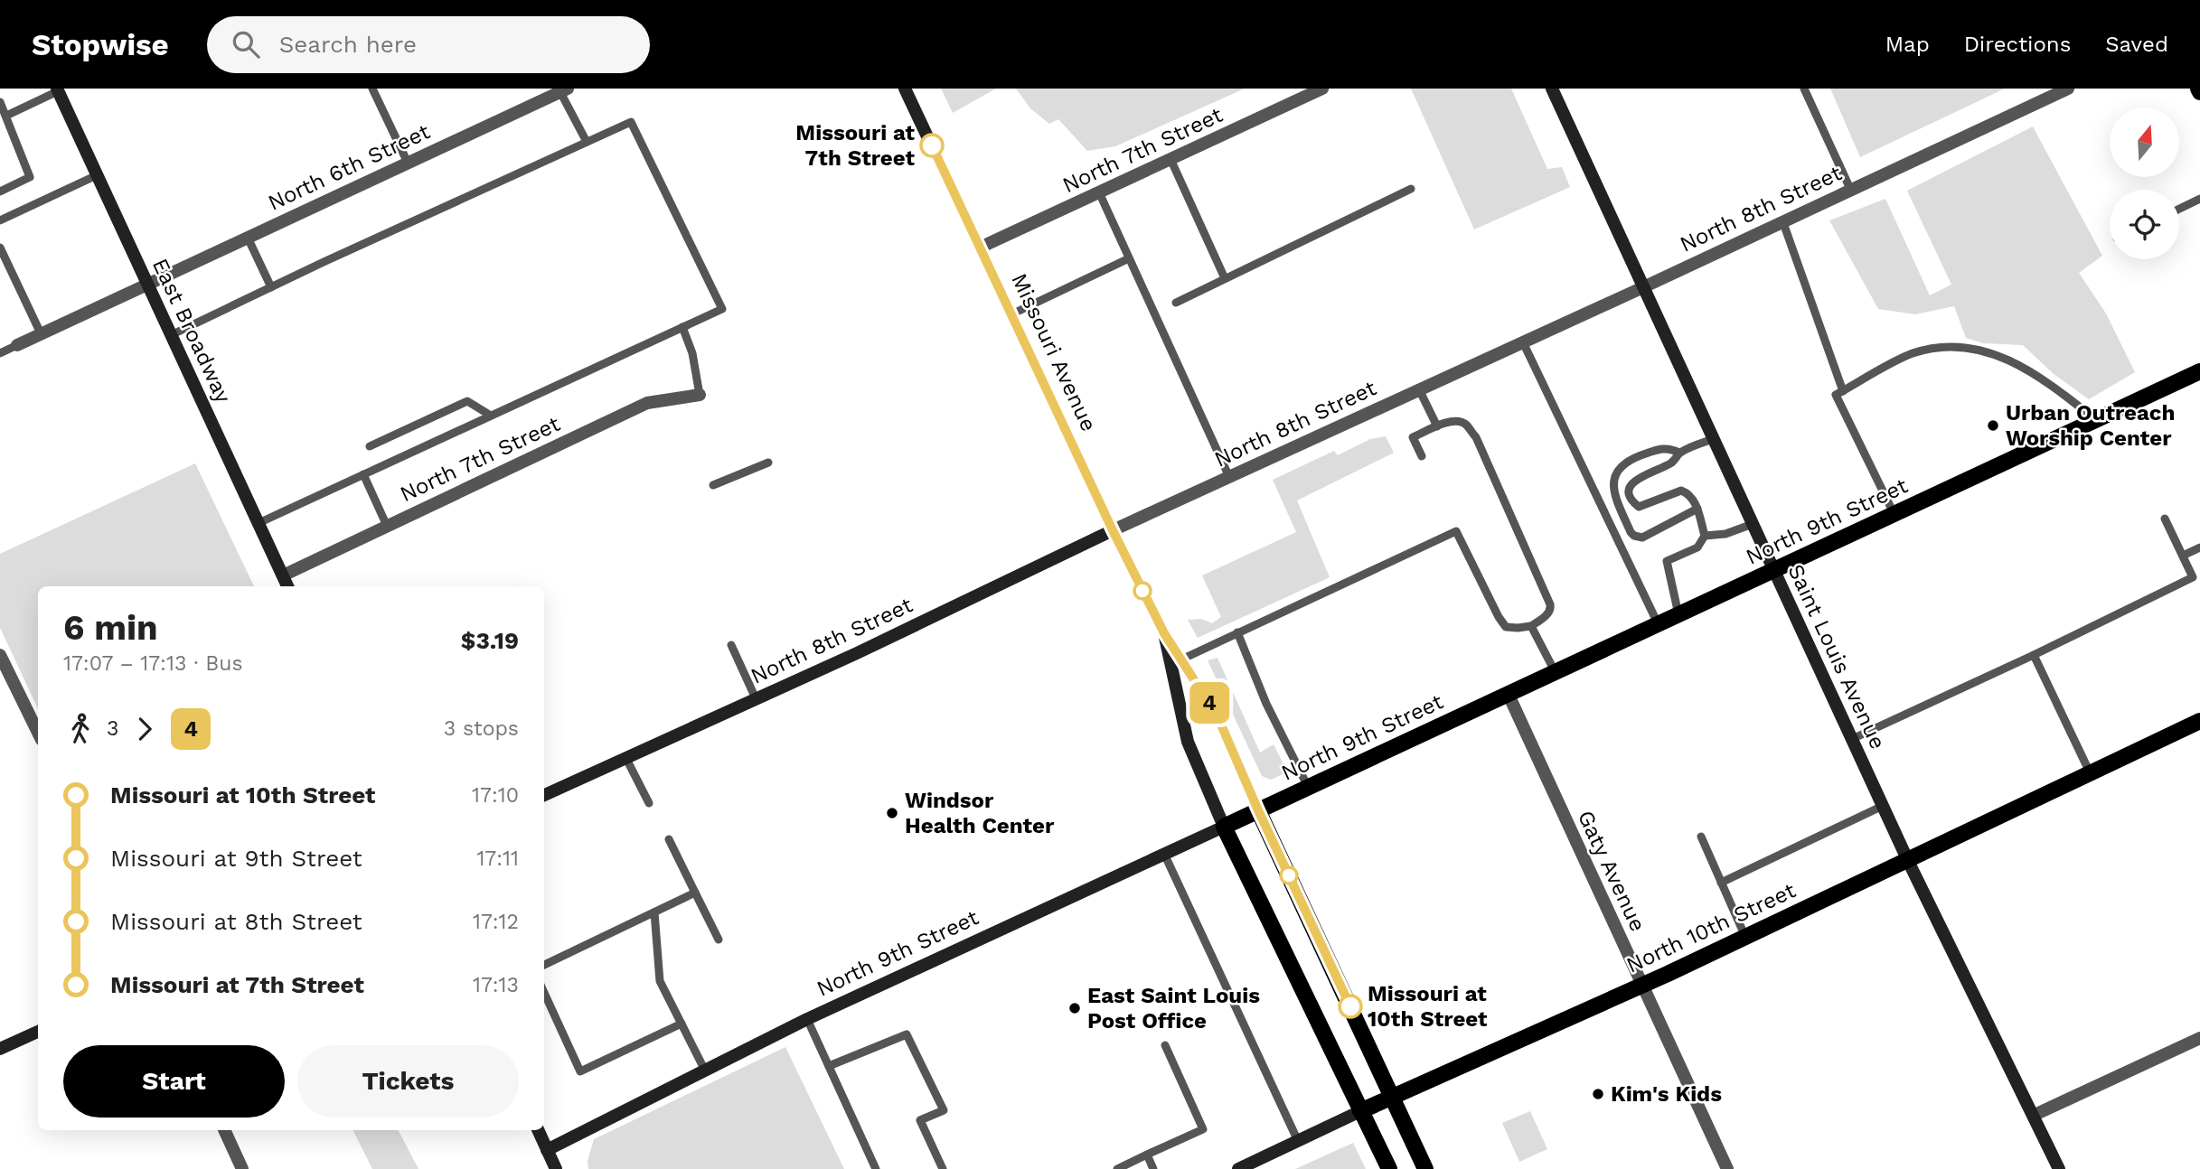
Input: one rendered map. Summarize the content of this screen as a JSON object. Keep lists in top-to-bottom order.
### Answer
{
  "streets": {
    "main road": [
      "North 8th Street",
      "East Broadway",
      "Missouri Avenue",
      "North 9th Street",
      "Saint Louis Avenue",
      "North 10th Street"
    ],
    "street": ["North 7th Street", "North 6th Street", "Gaty Avenue"]
  },
  "crossings": [
    ["North 7th Street", "East Broadway"],
    ["North 7th Street", "Missouri Avenue"],
    ["North 6th Street", "East Broadway"],
    ["North 8th Street", "Missouri Avenue"],
    ["North 8th Street", "Saint Louis Avenue"],
    ["Missouri Avenue", "North 9th Street"],
    ["Missouri Avenue", "North 10th Street"],
    ["North 9th Street", "Saint Louis Avenue"],
    ["North 9th Street", "Gaty Avenue"],
    ["Saint Louis Avenue", "North 10th Street"],
    ["Gaty Avenue", "North 10th Street"]
  ],
  "places": [
    "Missouri at 7th Street",
    "Urban Outreach Worship Center",
    "Windsor Health Center",
    "Missouri at 10th Street",
    "East Saint Louis Post Office",
    "Kim's Kids"
  ],
  "lines": ["bus line 4"],
  "north": "top",
  "page": {
    "header": "Stopwise",
    "search": "Search here",
    "nav": ["Map", "Directions", "Saved"],
    "on_map": "4",
    "heading": ["6 min", "17:07 – 17:13 · Bus", "$3.19"],
    "legs": ["3", "4", "3 stops"],
    "list": [
      {
        "name": "Missouri at 10th Street",
        "value": "17:10"
      },
      {
        "name": "Missouri at 9th Street",
        "value": "17:11"
      },
      {
        "name": "Missouri at 8th Street",
        "value": "17:12"
      },
      {
        "name": "Missouri at 7th Street",
        "value": "17:13"
      }
    ],
    "buttons": ["Start", "Tickets"]
  }
}
